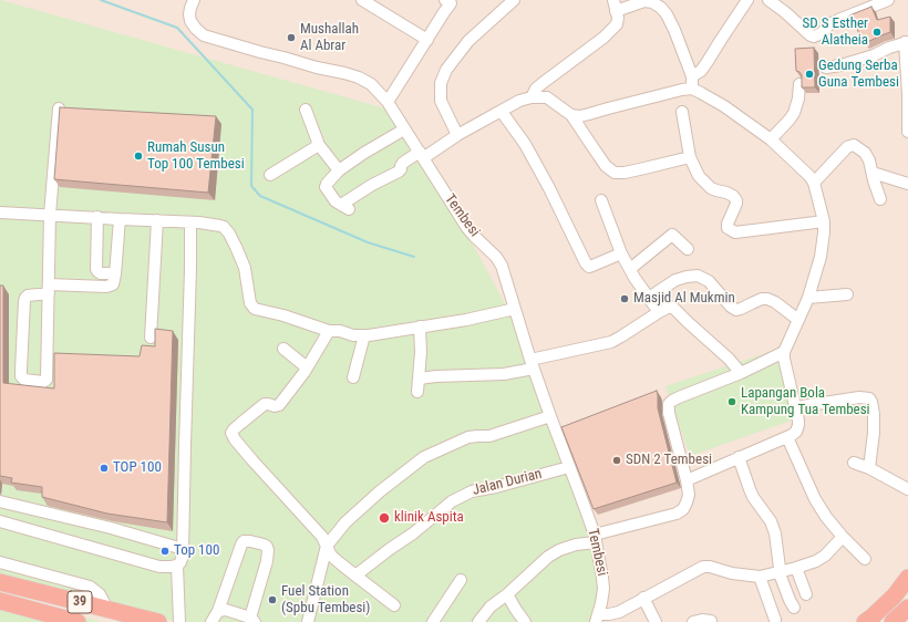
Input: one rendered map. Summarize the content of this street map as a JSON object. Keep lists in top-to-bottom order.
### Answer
{
  "streets": {
    "highway": ["39"],
    "street": ["Tembesi", "Jalan Durian"]
  },
  "crossings": [
    ["Tembesi", "Jalan Durian"]
  ],
  "places": [
    "SD S Esther Alatheia",
    "Mushallah Al Abrar",
    "Gedung Serba Guna Tembesi",
    "Rumah Susun Top 100 Tembesi",
    "Masjid Al Mukmin",
    "Lapangan Bola Kampung Tua Tembesi",
    "SDN 2 Tembesi",
    "TOP 100",
    "klinik Aspita",
    "Top 100",
    "Fuel Station (Spbu Tembesi)"
  ]
}
